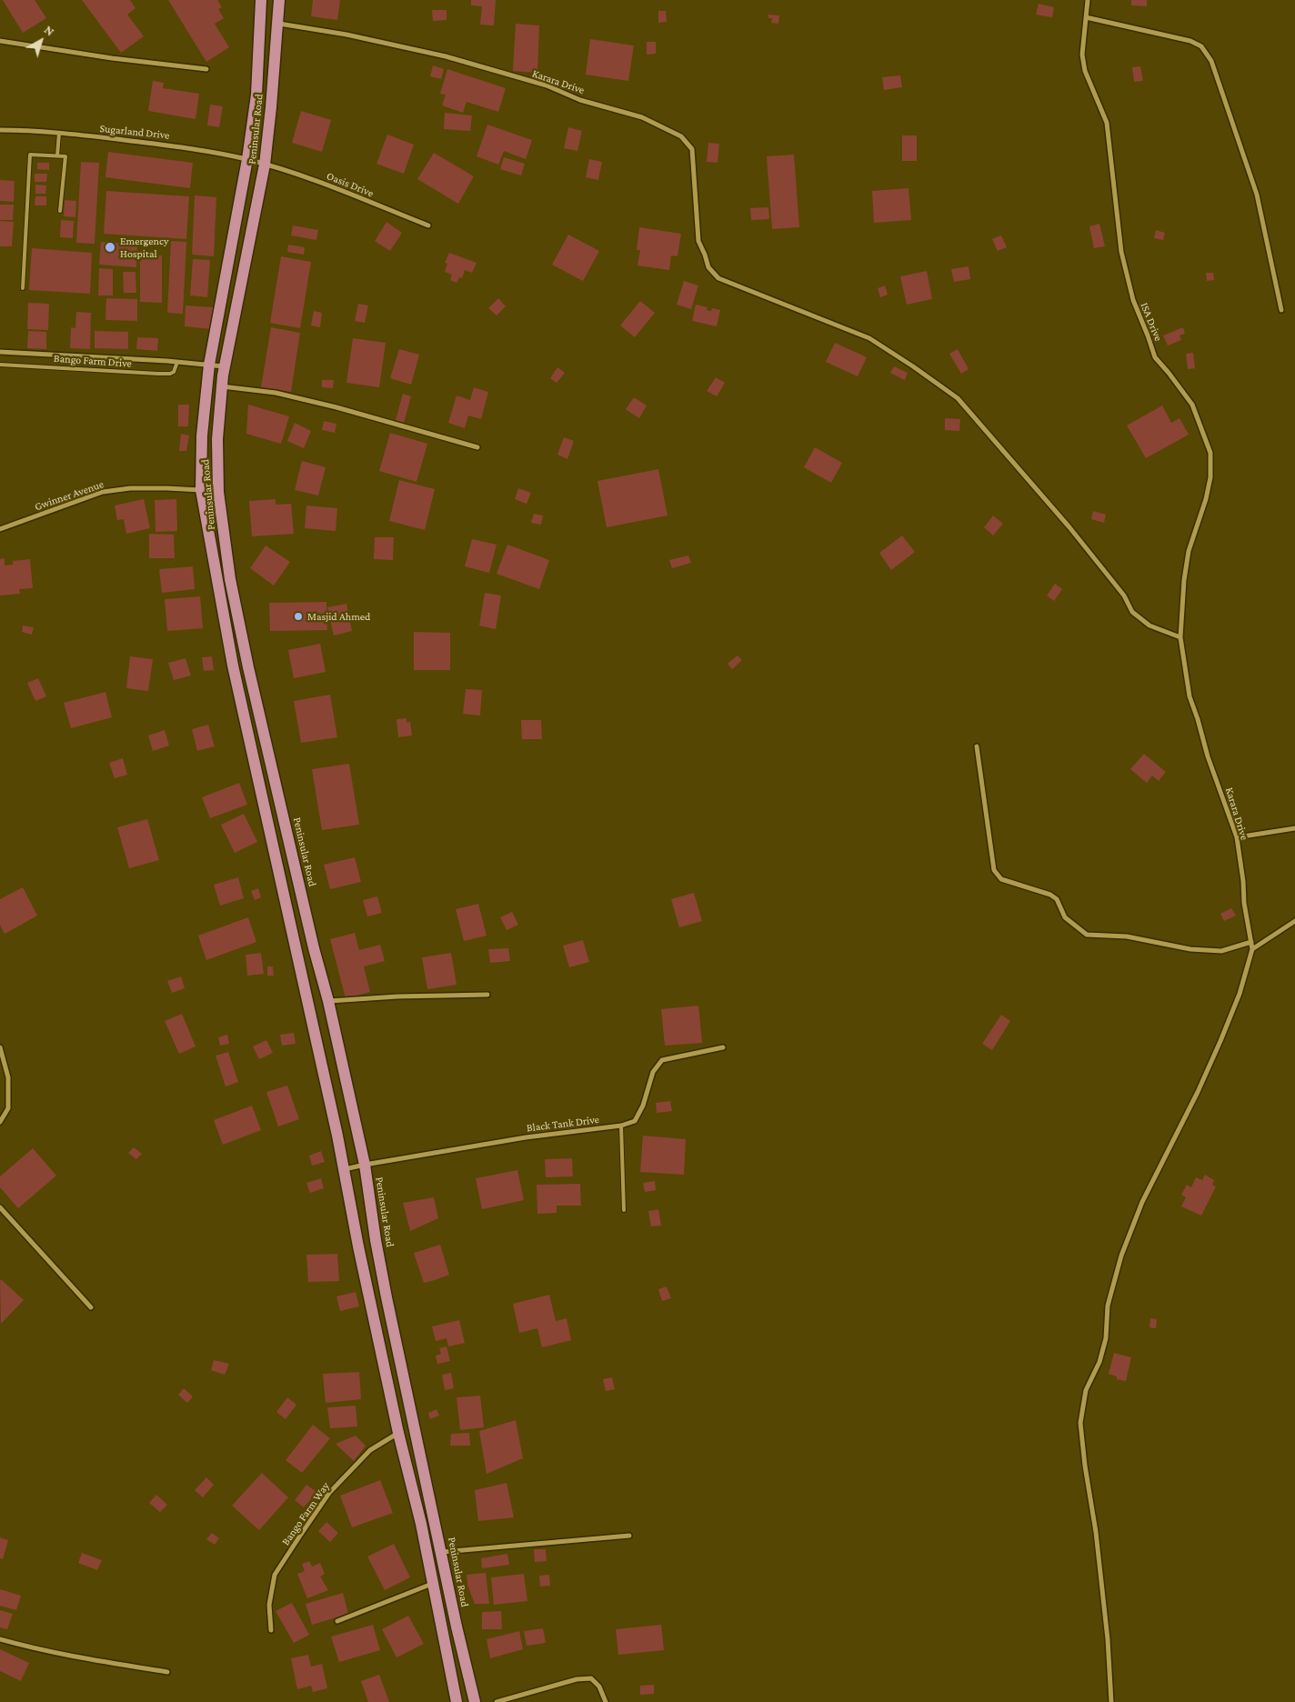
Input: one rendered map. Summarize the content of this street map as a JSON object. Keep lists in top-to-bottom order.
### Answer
{
  "streets": {
    "main road": ["Peninsular Road"],
    "street": [
      "Karara Drive",
      "Sugarland Drive",
      "Oasis Drive",
      "ISA Drive",
      "Gwinner Avenue",
      "Black Tank Drive",
      "Bango Farm Way"
    ],
    "lane": ["Bango Farm Drive"]
  },
  "crossings": [
    ["Karara Drive", "Peninsular Road"],
    ["Karara Drive", "ISA Drive"],
    ["Peninsular Road", "Sugarland Drive"],
    ["Peninsular Road", "Oasis Drive"],
    ["Peninsular Road", "Gwinner Avenue"],
    ["Peninsular Road", "Black Tank Drive"],
    ["Peninsular Road", "Bango Farm Way"],
    ["Sugarland Drive", "Oasis Drive"]
  ],
  "places": ["Emergency Hospital", "Masjid Ahmed"],
  "north": "top right"
}
